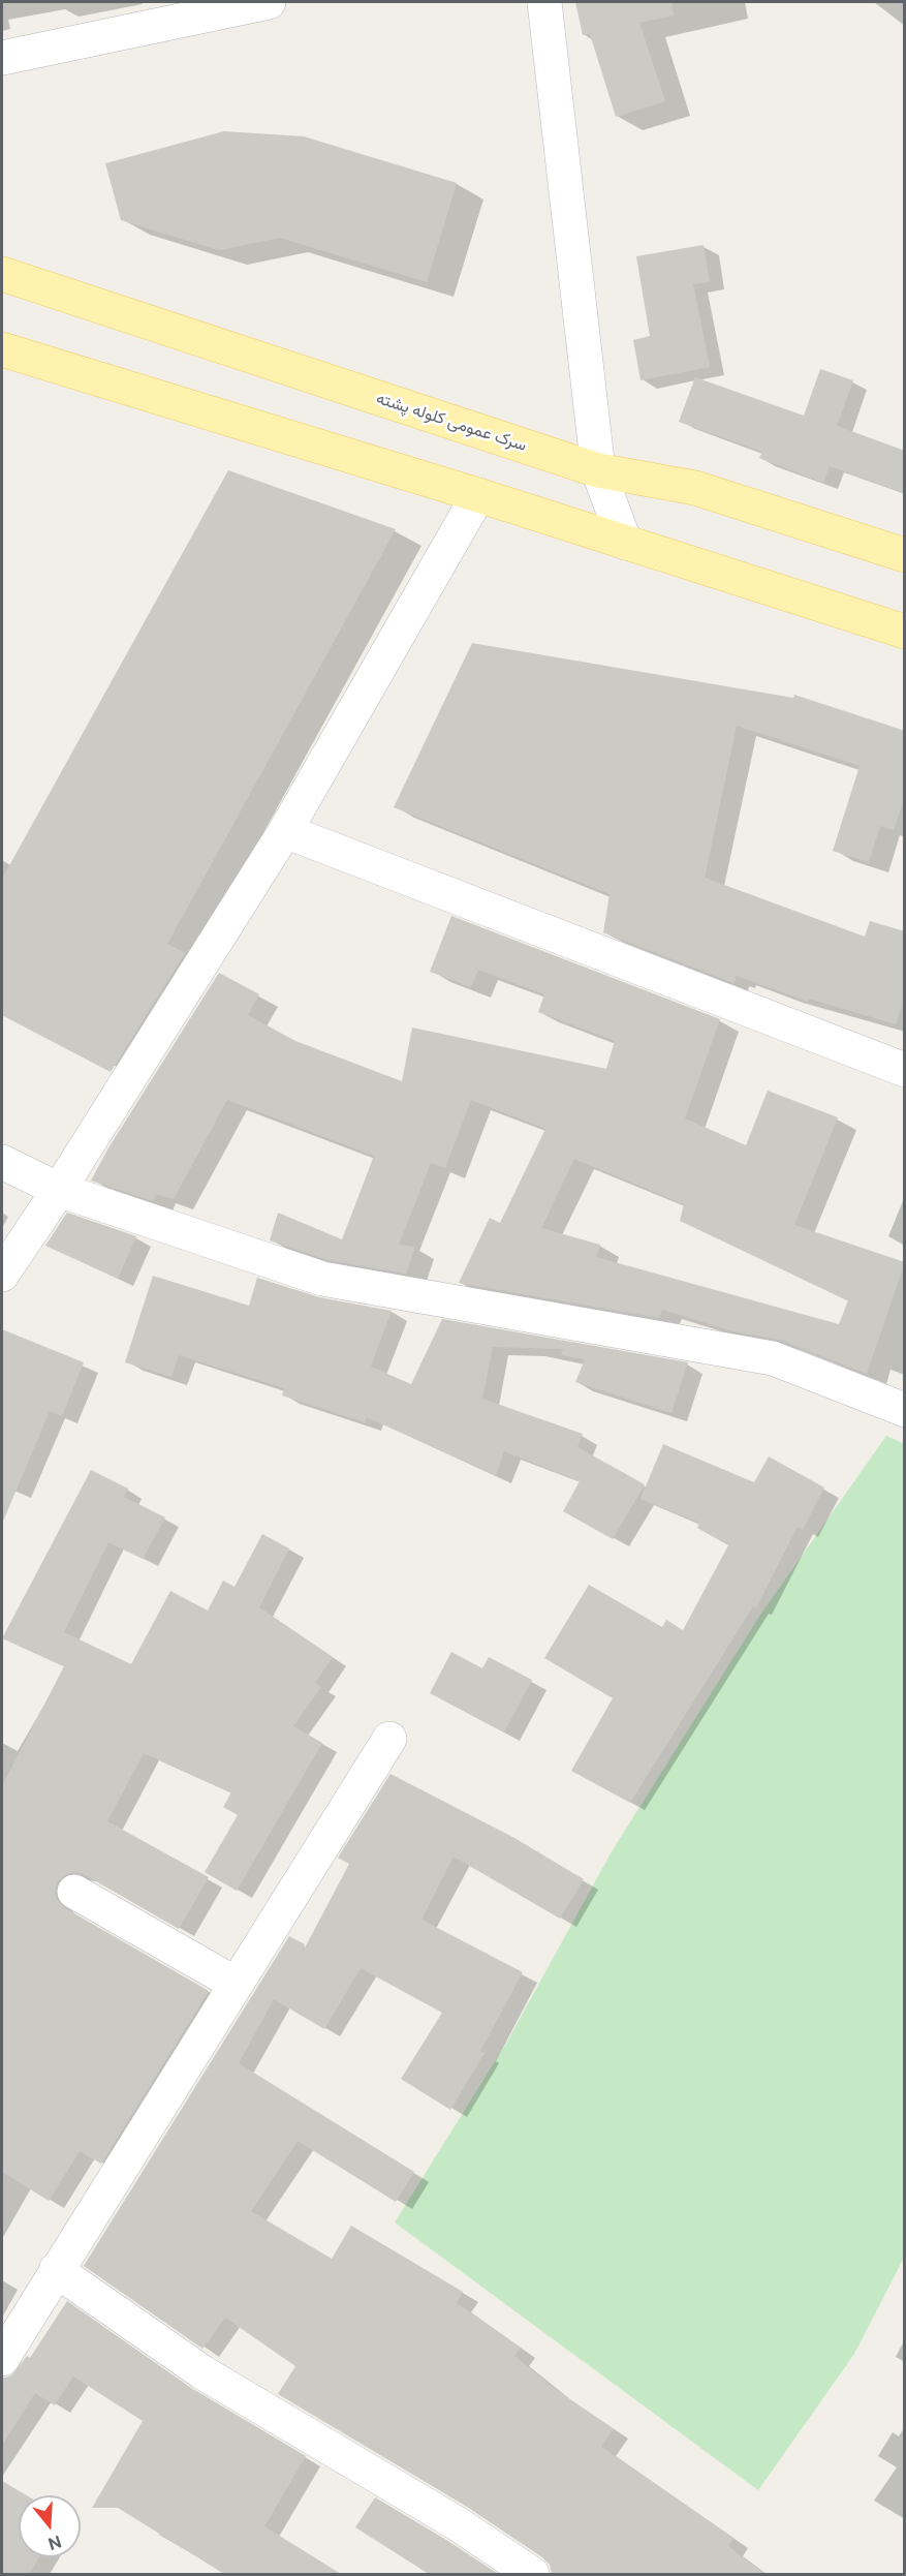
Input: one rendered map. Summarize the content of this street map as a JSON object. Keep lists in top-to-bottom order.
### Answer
{
  "streets": {
    "main road": ["سرک عمومی کلوله پشته"]
  },
  "north": "bottom"
}
